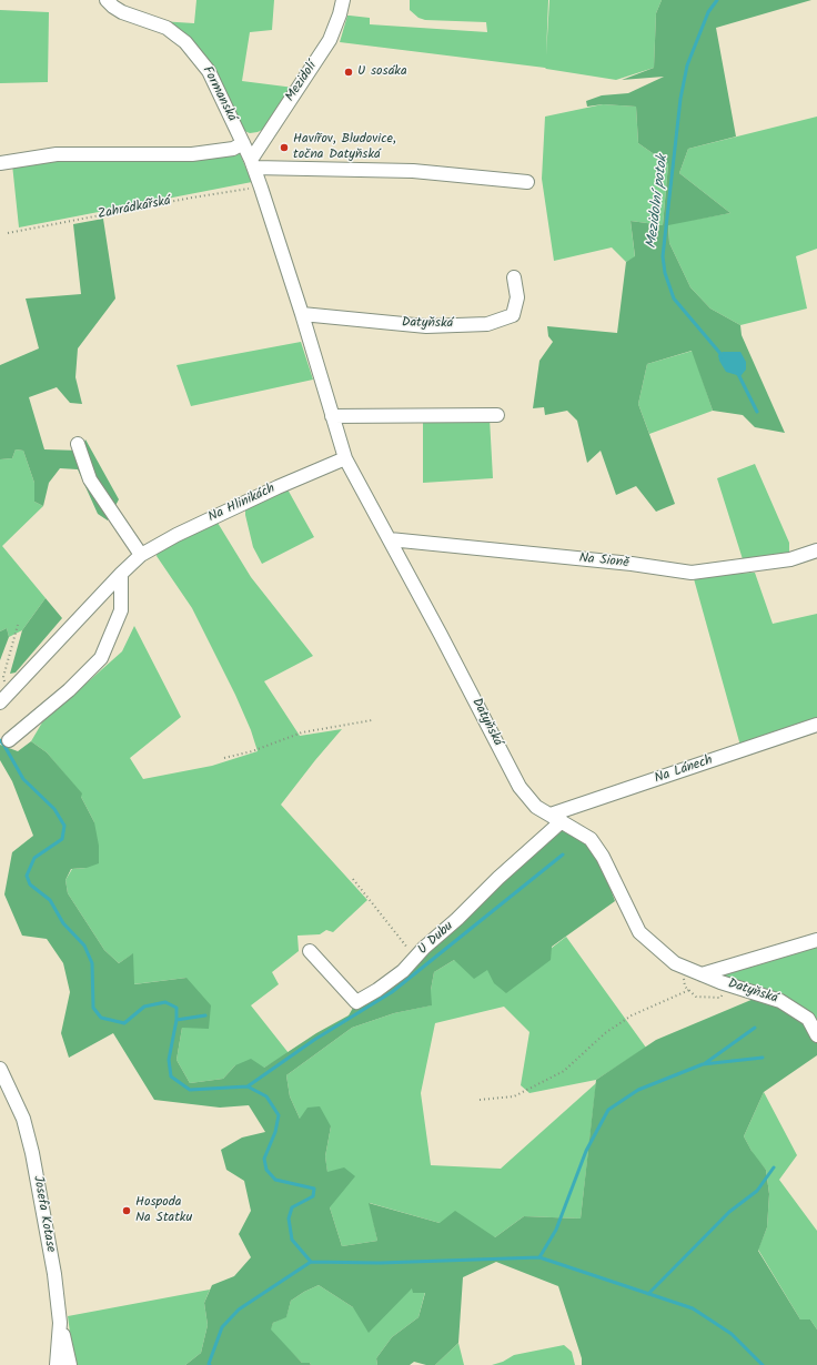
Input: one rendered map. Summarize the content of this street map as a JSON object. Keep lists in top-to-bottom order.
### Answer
{
  "streets": {
    "street": [
      "Mezidolí",
      "Formanská",
      "Datyňská",
      "Na Hlinikách",
      "Na Sioně",
      "Na Lánech",
      "U Dubu",
      "Josefa Kotase"
    ],
    "path": ["Zahrádkářská"]
  },
  "crossings": [
    ["Mezidolí", "Formanská"],
    ["Mezidolí", "Datyňská"],
    ["Formanská", "Datyňská"],
    ["Zahrádkářská", "Datyňská"],
    ["Datyňská", "Na Hlinikách"],
    ["Datyňská", "Na Sioně"],
    ["Datyňská", "Na Lánech"],
    ["Datyňská", "U Dubu"],
    ["Na Lánech", "U Dubu"]
  ],
  "water": ["Mezidolní potok"],
  "places": ["U sosáka", "Havířov, Bludovice, točna Datyňská", "Hospoda Na Statku"]
}
